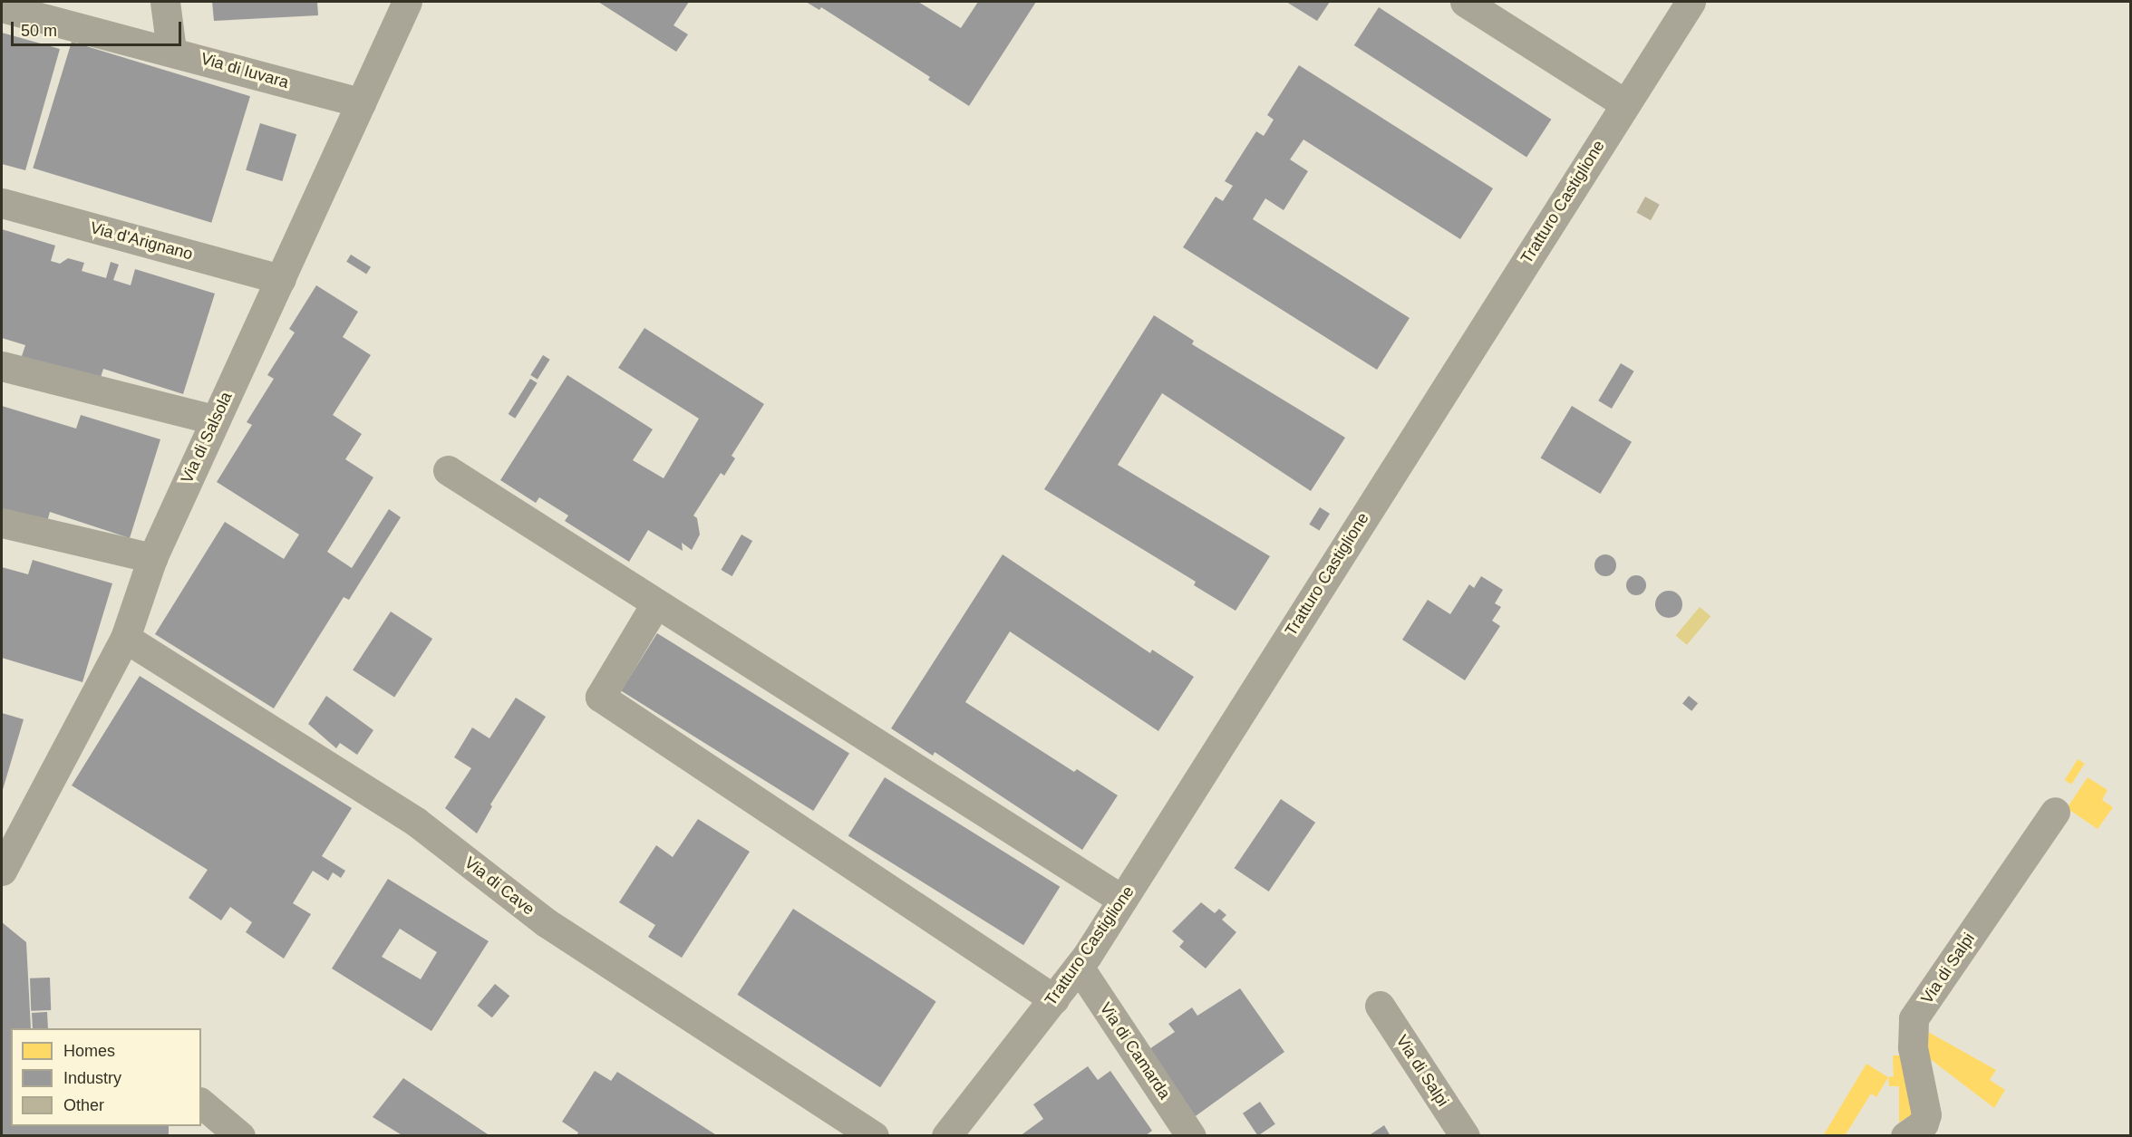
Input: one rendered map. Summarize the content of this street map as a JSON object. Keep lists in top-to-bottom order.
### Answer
{
  "streets": {
    "street": [
      "Via di Iuvara",
      "Tratturo Castiglione",
      "Via d'Arignano",
      "Via di Salsola",
      "Via di Cave",
      "Via di Salpi",
      "Via di Camarda"
    ]
  },
  "crossings": [
    ["Via di Iuvara", "Via di Salsola"],
    ["Tratturo Castiglione", "Via di Camarda"],
    ["Via d'Arignano", "Via di Salsola"],
    ["Via di Salsola", "Via di Cave"]
  ],
  "legend": ["Homes", "Industry", "Other"],
  "scale_bar": "50 m"
}
